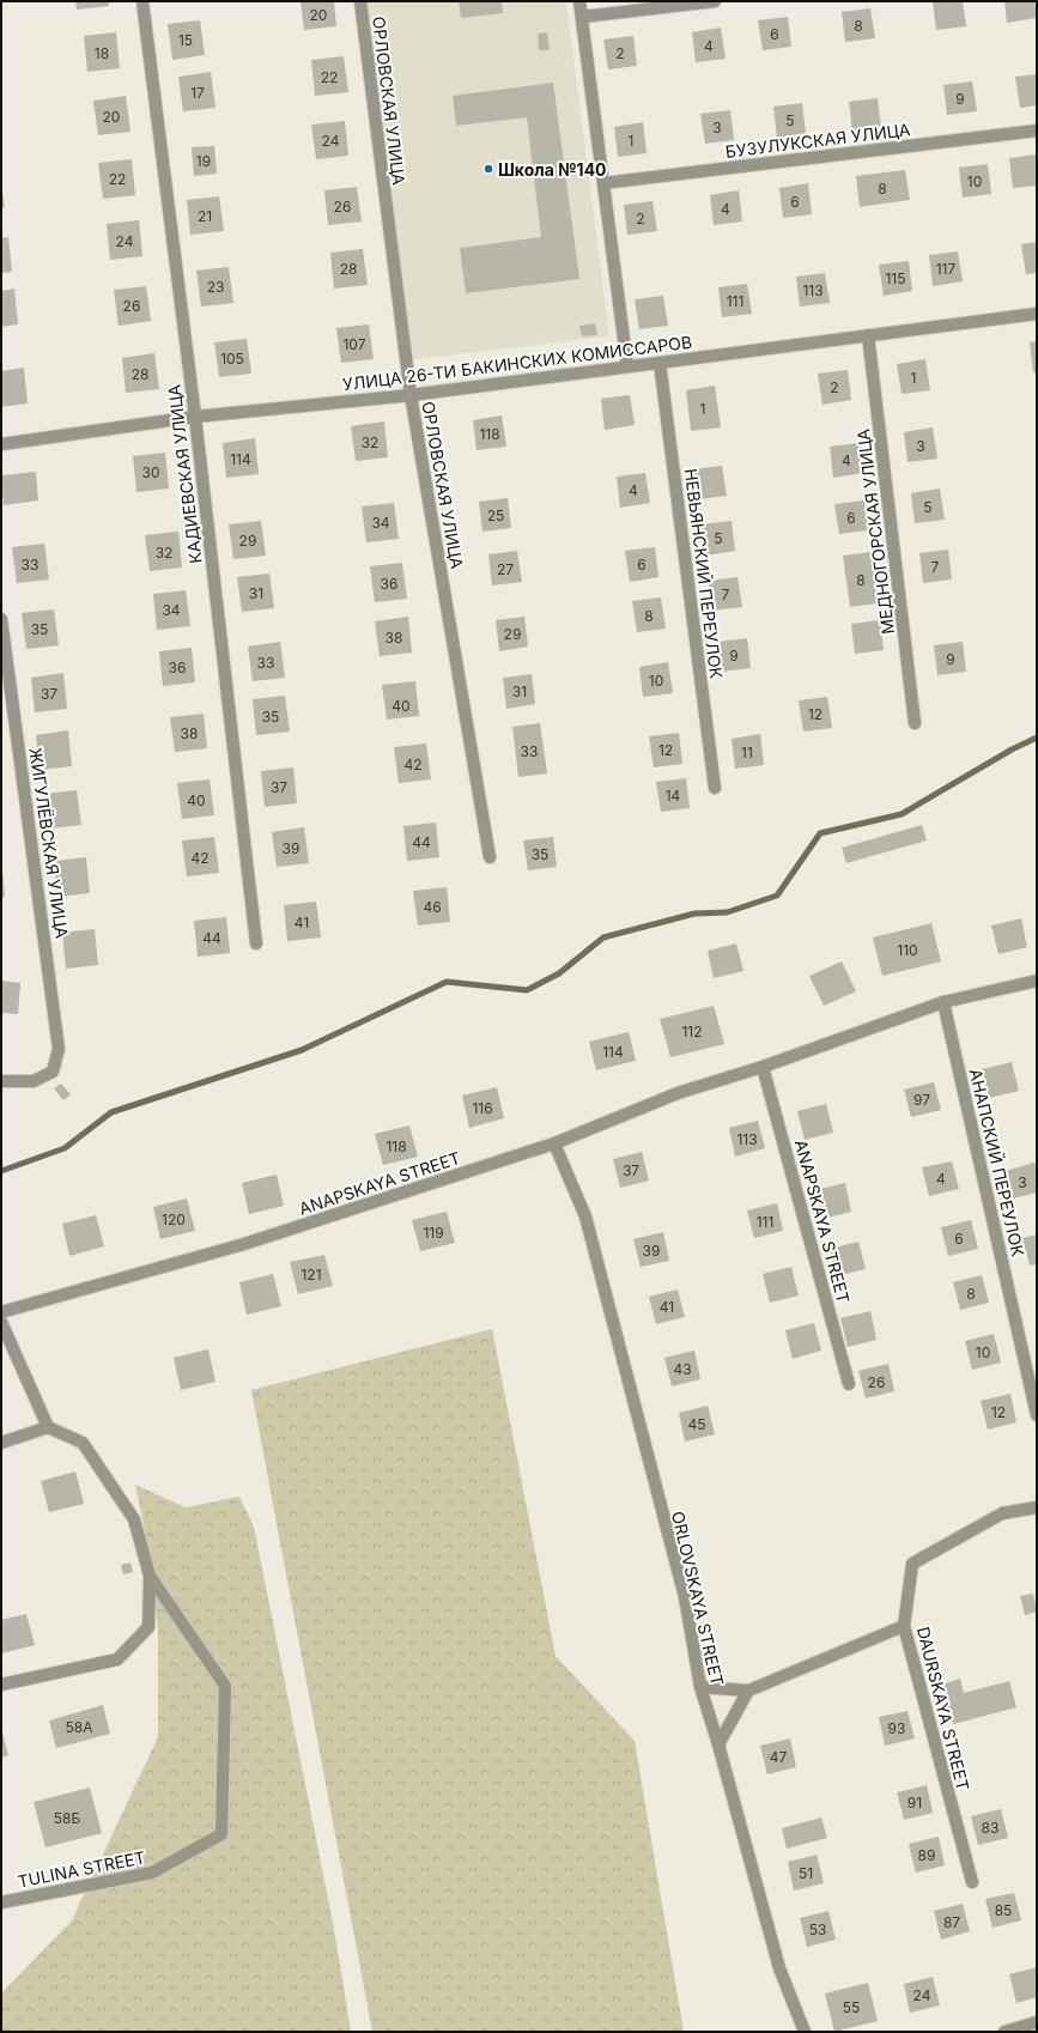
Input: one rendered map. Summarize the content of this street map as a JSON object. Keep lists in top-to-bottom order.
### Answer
{
  "streets": {
    "street": [
      "ОРЛОВСКАЯ УЛИЦА",
      "БУЗУЛУКСКАЯ УЛИЦА",
      "УЛИЦА 26-ТИ БАКИНСКИХ КОМИССАРОВ",
      "КАДИЕВСКАЯ УЛИЦА",
      "МЕДНОГОРСКАЯ УЛИЦА",
      "НЕВЬЯНСКИЙ ПЕРЕУЛОК",
      "ЖИГУЛЁВСКАЯ УЛИЦА",
      "АНАПСКИЙ ПЕРЕУЛОК",
      "ANAPSKAYA STREET",
      "ORLOVSKAYA STREET",
      "DAURSKAYA STREET",
      "TULINA STREET"
    ]
  },
  "crossings": [
    ["ОРЛОВСКАЯ УЛИЦА", "УЛИЦА 26-ТИ БАКИНСКИХ КОМИССАРОВ"],
    ["УЛИЦА 26-ТИ БАКИНСКИХ КОМИССАРОВ", "КАДИЕВСКАЯ УЛИЦА"],
    ["УЛИЦА 26-ТИ БАКИНСКИХ КОМИССАРОВ", "МЕДНОГОРСКАЯ УЛИЦА"],
    ["УЛИЦА 26-ТИ БАКИНСКИХ КОМИССАРОВ", "НЕВЬЯНСКИЙ ПЕРЕУЛОК"],
    ["АНАПСКИЙ ПЕРЕУЛОК", "ANAPSKAYA STREET"],
    ["ANAPSKAYA STREET", "ORLOVSKAYA STREET"]
  ],
  "places": ["Школа №140"],
  "house_numbers": [
    "20",
    "8",
    "6",
    "15",
    "4",
    "18",
    "2",
    "22",
    "17",
    "9",
    "20",
    "5",
    "3",
    "24",
    "1",
    "19",
    "22",
    "10",
    "8",
    "6",
    "26",
    "4",
    "21",
    "2",
    "24",
    "28",
    "117",
    "115",
    "23",
    "113",
    "111",
    "26",
    "107",
    "105",
    "28",
    "1",
    "2",
    "1",
    "118",
    "32",
    "3",
    "114",
    "4",
    "30",
    "4",
    "5",
    "25",
    "6",
    "34",
    "5",
    "29",
    "32",
    "33",
    "6",
    "7",
    "27",
    "8",
    "36",
    "31",
    "7",
    "34",
    "8",
    "35",
    "29",
    "38",
    "9",
    "9",
    "33",
    "36",
    "10",
    "31",
    "37",
    "40",
    "12",
    "35",
    "38",
    "12",
    "33",
    "11",
    "42",
    "37",
    "14",
    "40",
    "44",
    "39",
    "35",
    "42",
    "46",
    "41",
    "44",
    "110",
    "112",
    "114",
    "97",
    "116",
    "113",
    "118",
    "37",
    "4",
    "3",
    "120",
    "111",
    "119",
    "6",
    "39",
    "121",
    "8",
    "41",
    "10",
    "43",
    "26",
    "12",
    "45",
    "58А",
    "93",
    "47",
    "91",
    "58Б",
    "83",
    "89",
    "51",
    "85",
    "87",
    "53",
    "24",
    "55"
  ]
}
